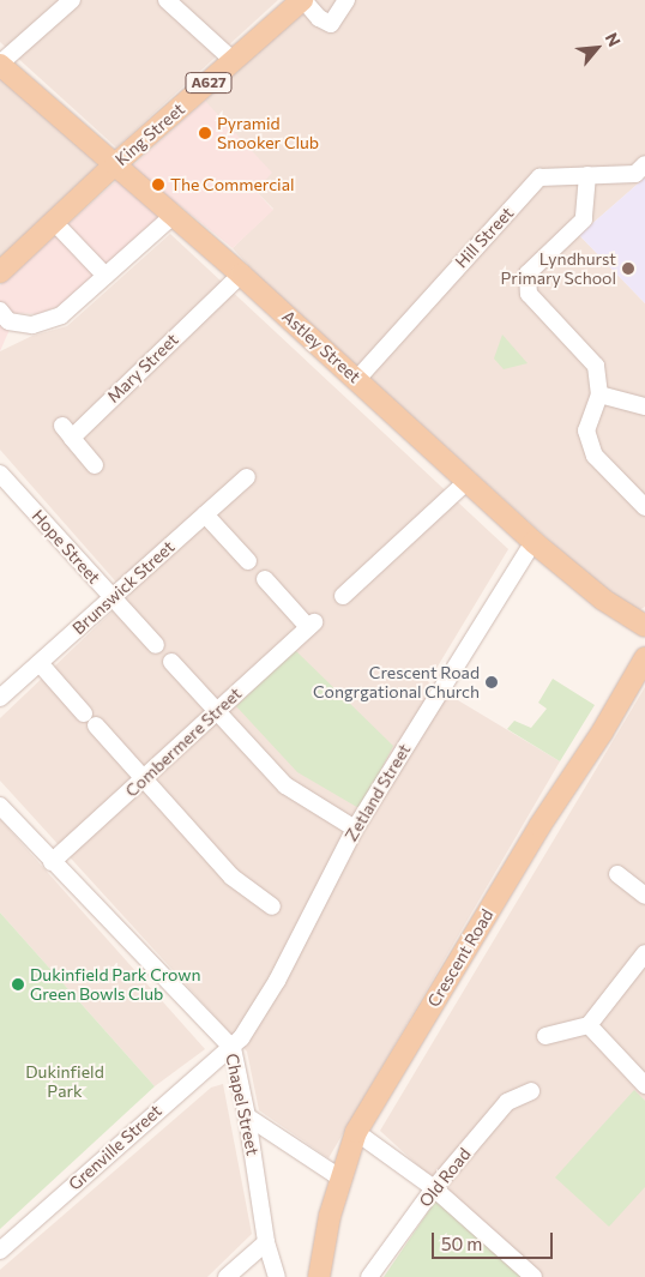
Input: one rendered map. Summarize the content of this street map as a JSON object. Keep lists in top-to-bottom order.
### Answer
{
  "streets": {
    "main road": [
      "A627",
      "King Street",
      "Astley Street",
      "Crescent Road"
    ],
    "street": [
      "Hill Street",
      "Mary Street",
      "Hope Street",
      "Brunswick Street",
      "Combermere Street",
      "Zetland Street",
      "Chapel Street",
      "Grenville Street",
      "Old Road"
    ]
  },
  "crossings": [
    ["King Street", "Astley Street"],
    ["Hill Street", "Astley Street"],
    ["Astley Street", "Mary Street"],
    ["Astley Street", "Zetland Street"],
    ["Hope Street", "Brunswick Street"],
    ["Combermere Street", "Chapel Street"],
    ["Zetland Street", "Chapel Street"],
    ["Zetland Street", "Grenville Street"],
    ["Chapel Street", "Grenville Street"]
  ],
  "parks": ["Dukinfield Park"],
  "places": [
    "Pyramid Snooker Club",
    "The Commercial",
    "Lyndhurst Primary School",
    "Crescent Road Congrgational Church",
    "Dukinfield Park Crown Green Bowls Club"
  ],
  "scale_bar": "50 m",
  "north": "top right"
}
